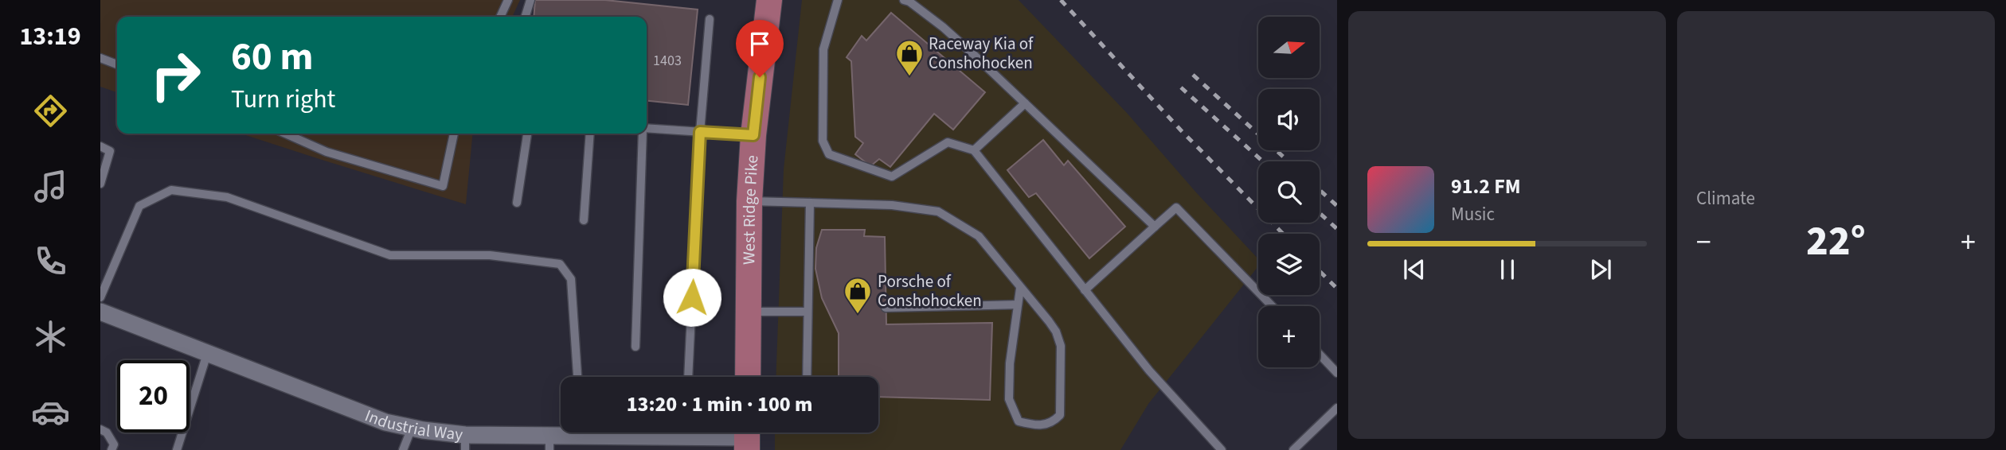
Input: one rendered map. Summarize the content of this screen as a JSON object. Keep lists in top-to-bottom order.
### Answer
{
  "streets": {
    "main road": ["West Ridge Pike"],
    "street": ["Industrial Way"]
  },
  "places": {
    "shop": ["Raceway Kia of Conshohocken", "Porsche of Conshohocken"]
  },
  "house_numbers": ["1403"],
  "north": "right",
  "page": {
    "tabs": "13:19",
    "tile": "Climate",
    "map_buttons": "+",
    "turn": ["60 m", "Turn right"],
    "song": ["91.2 FM", "Music"],
    "heat": ["−", "22°", "+"],
    "limit": "20",
    "trip": "13:20 · 1 min · 100 m"
  }
}
